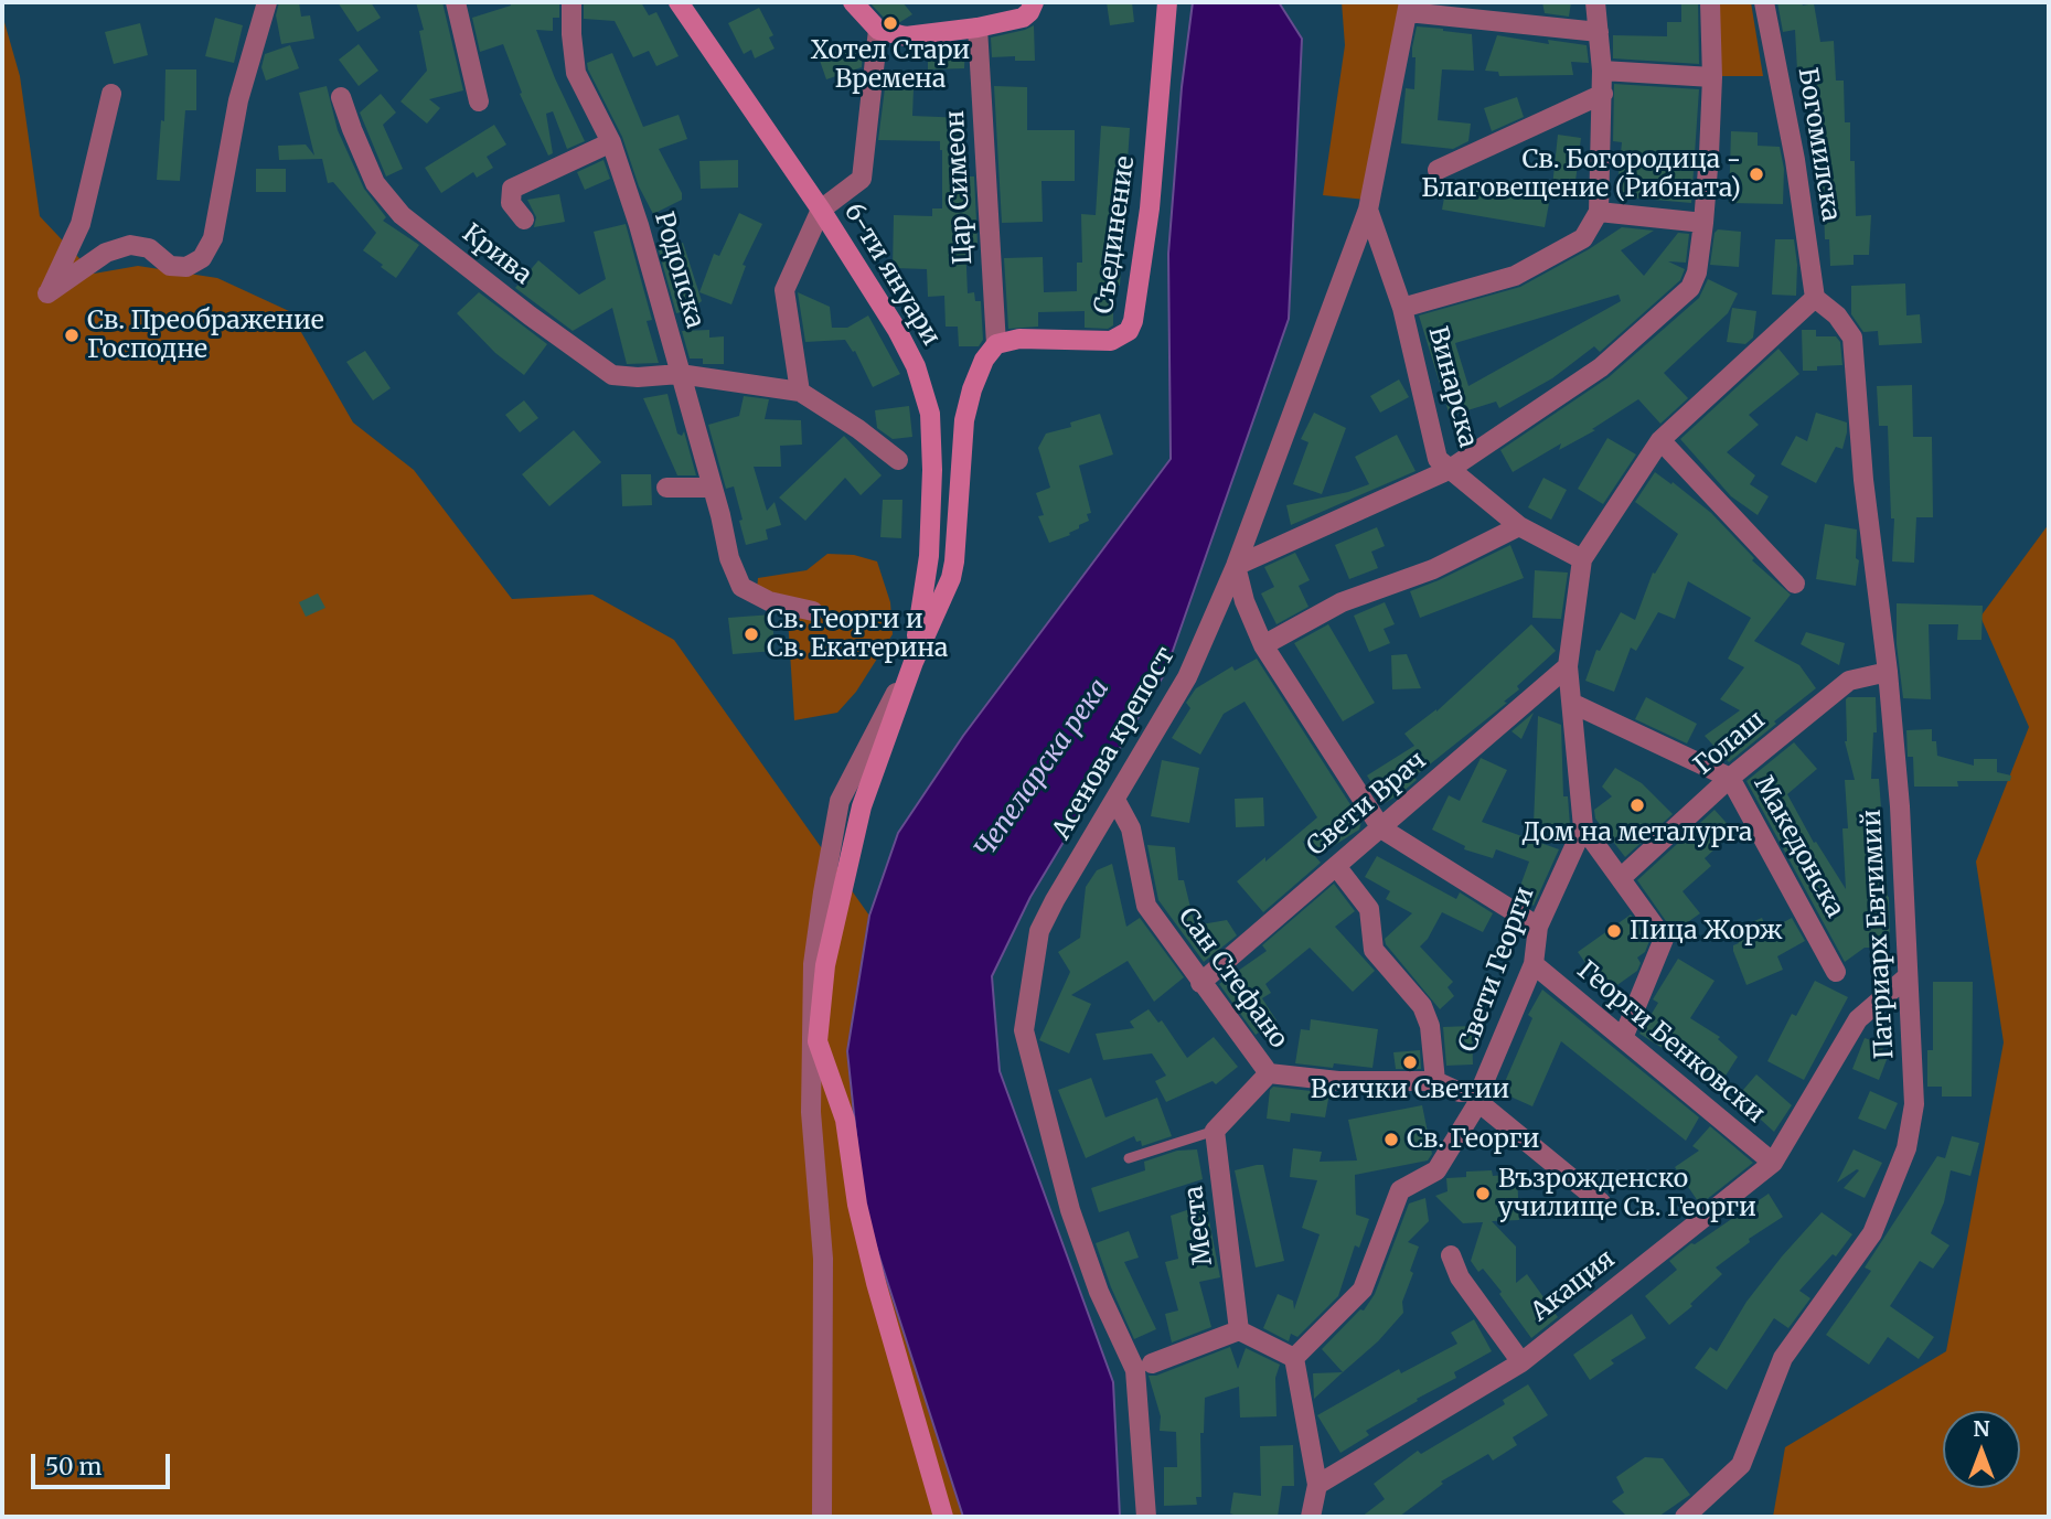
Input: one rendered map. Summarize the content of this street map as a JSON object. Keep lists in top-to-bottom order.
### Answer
{
  "streets": {
    "main road": ["Съединение", "6-ти януари"],
    "street": [
      "Богомилска",
      "Цар Симеон",
      "Крива",
      "Родопска",
      "Винарска",
      "Асенова крепост",
      "Голаш",
      "Свети Врач",
      "Македонска",
      "Патриарх Евтимий",
      "Свети Георги",
      "Сан Стефано",
      "Георги Бенковски",
      "Места",
      "Акация"
    ]
  },
  "crossings": [
    ["Богомилска", "Патриарх Евтимий"],
    ["Цар Симеон", "Съединение"],
    ["Крива", "Родопска"],
    ["Винарска", "Асенова крепост"],
    ["Винарска", "Свети Георги"],
    ["Асенова крепост", "Сан Стефано"],
    ["Голаш", "Македонска"],
    ["Голаш", "Патриарх Евтимий"],
    ["Свети Врач", "Свети Георги"],
    ["Свети Врач", "Сан Стефано"],
    ["Македонска", "Свети Георги"],
    ["Патриарх Евтимий", "Акация"],
    ["Свети Георги", "Сан Стефано"],
    ["Свети Георги", "Георги Бенковски"],
    ["Георги Бенковски", "Акация"]
  ],
  "water": ["Чепеларска река"],
  "places": [
    "Хотел Стари Времена",
    "Св. Богородица - Благовещение (Рибната)",
    "Св. Преображение Господне",
    "Св. Георги и Св. Екатерина",
    "Дом на металурга",
    "Пица Жорж",
    "Всички Светии",
    "Св. Георги",
    "Възрожденско училище Св. Георги"
  ],
  "scale_bar": "50 m",
  "north": "top"
}
